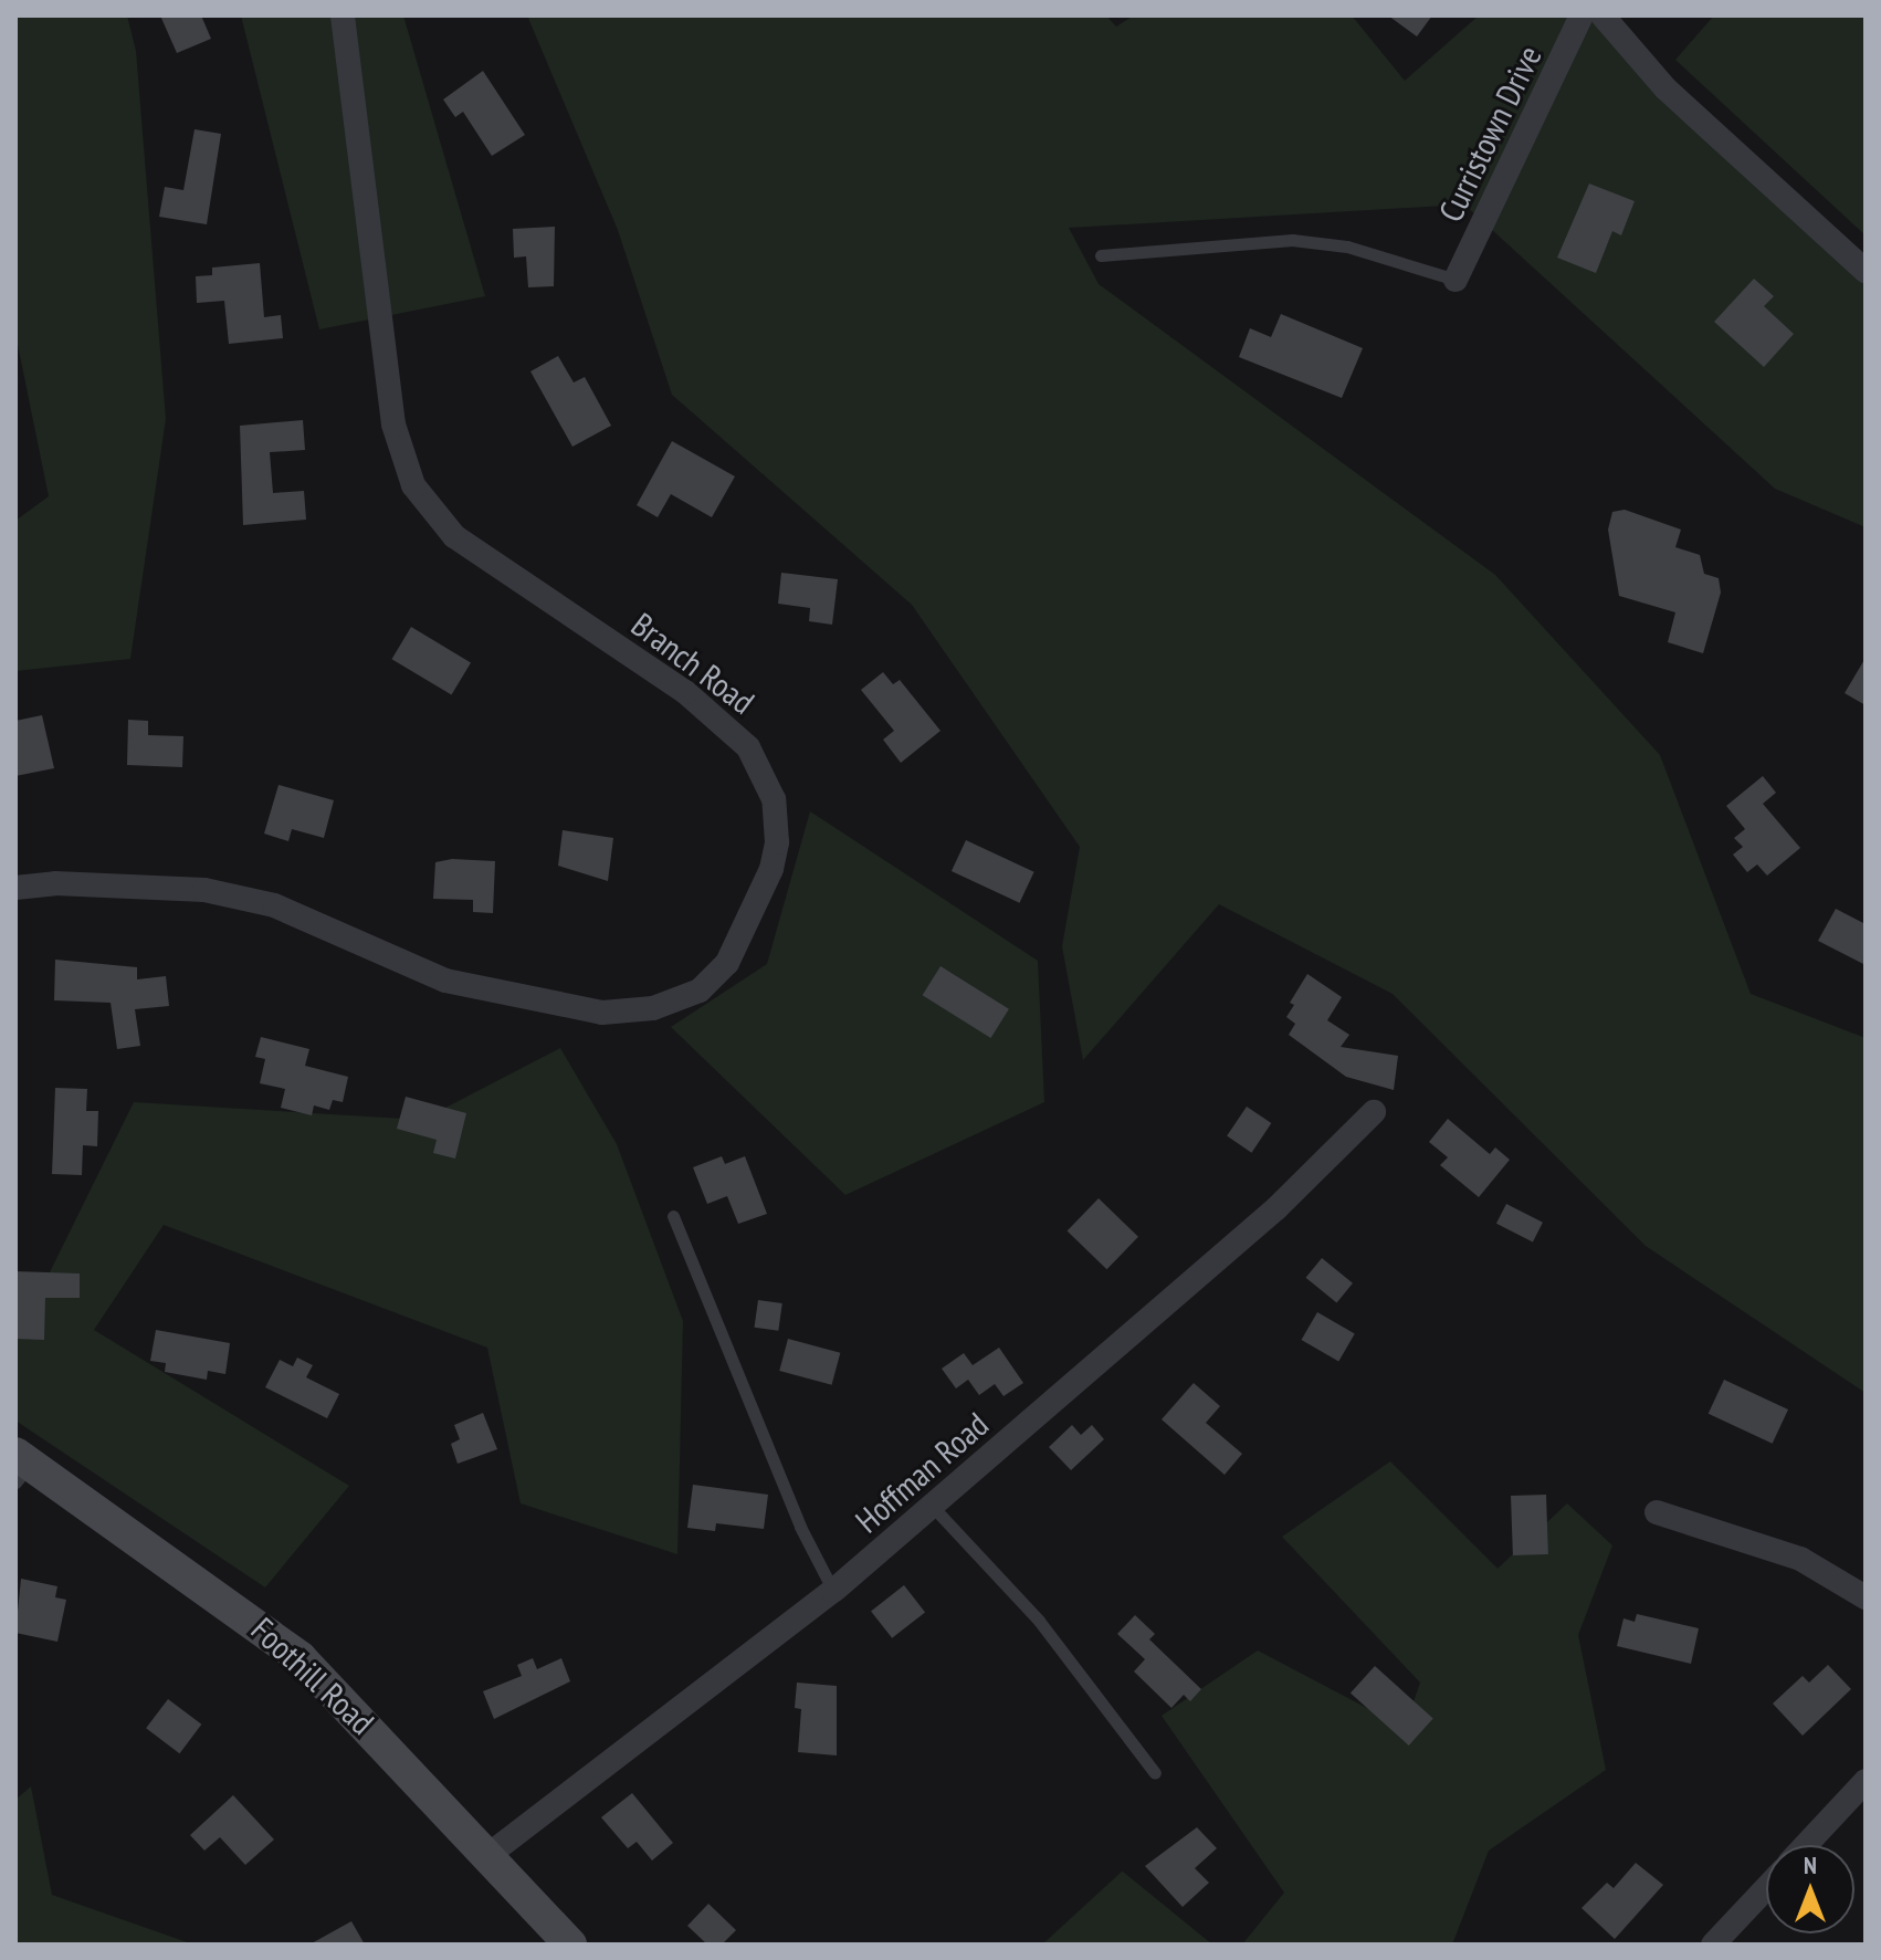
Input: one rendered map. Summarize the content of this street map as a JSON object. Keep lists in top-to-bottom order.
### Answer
{
  "streets": {
    "street": [
      "Curristown Drive",
      "Branch Road",
      "Hoffman Road",
      "Foothill Road"
    ]
  },
  "crossings": [
    ["Hoffman Road", "Foothill Road"]
  ],
  "north": "top"
}
